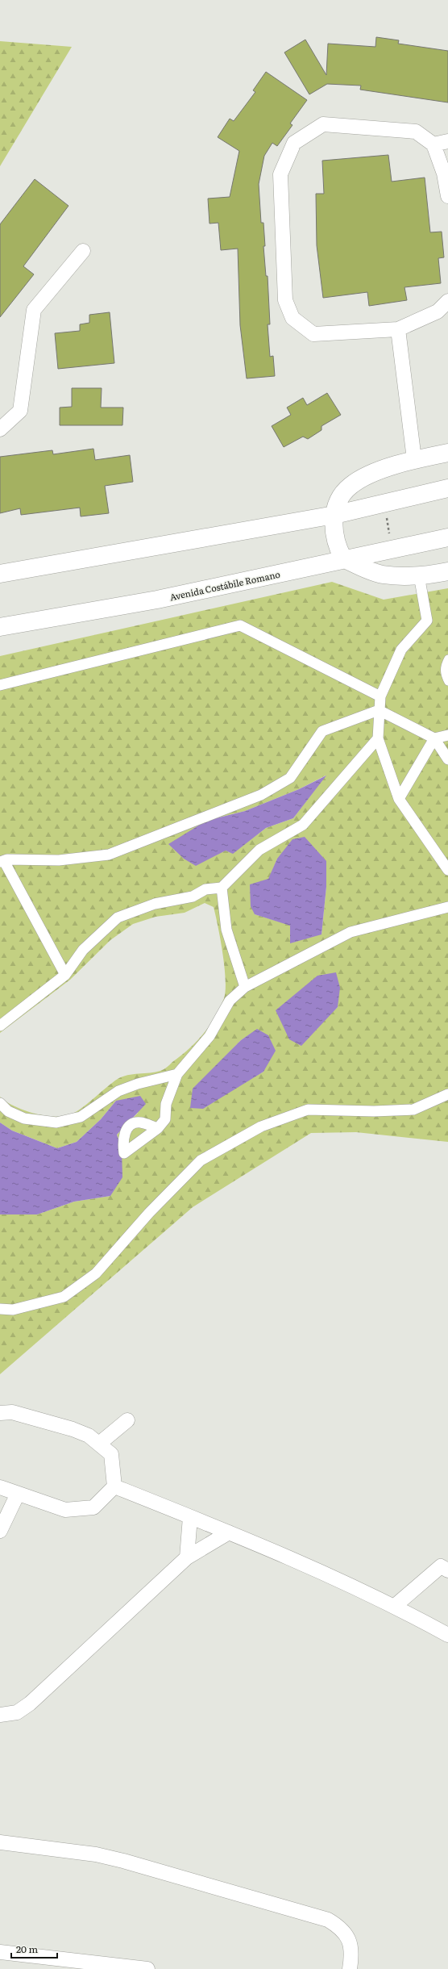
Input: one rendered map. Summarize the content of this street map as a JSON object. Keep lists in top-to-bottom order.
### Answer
{
  "streets": {
    "main road": ["Avenida Costábile Romano"]
  },
  "scale_bar": "20 m"
}
